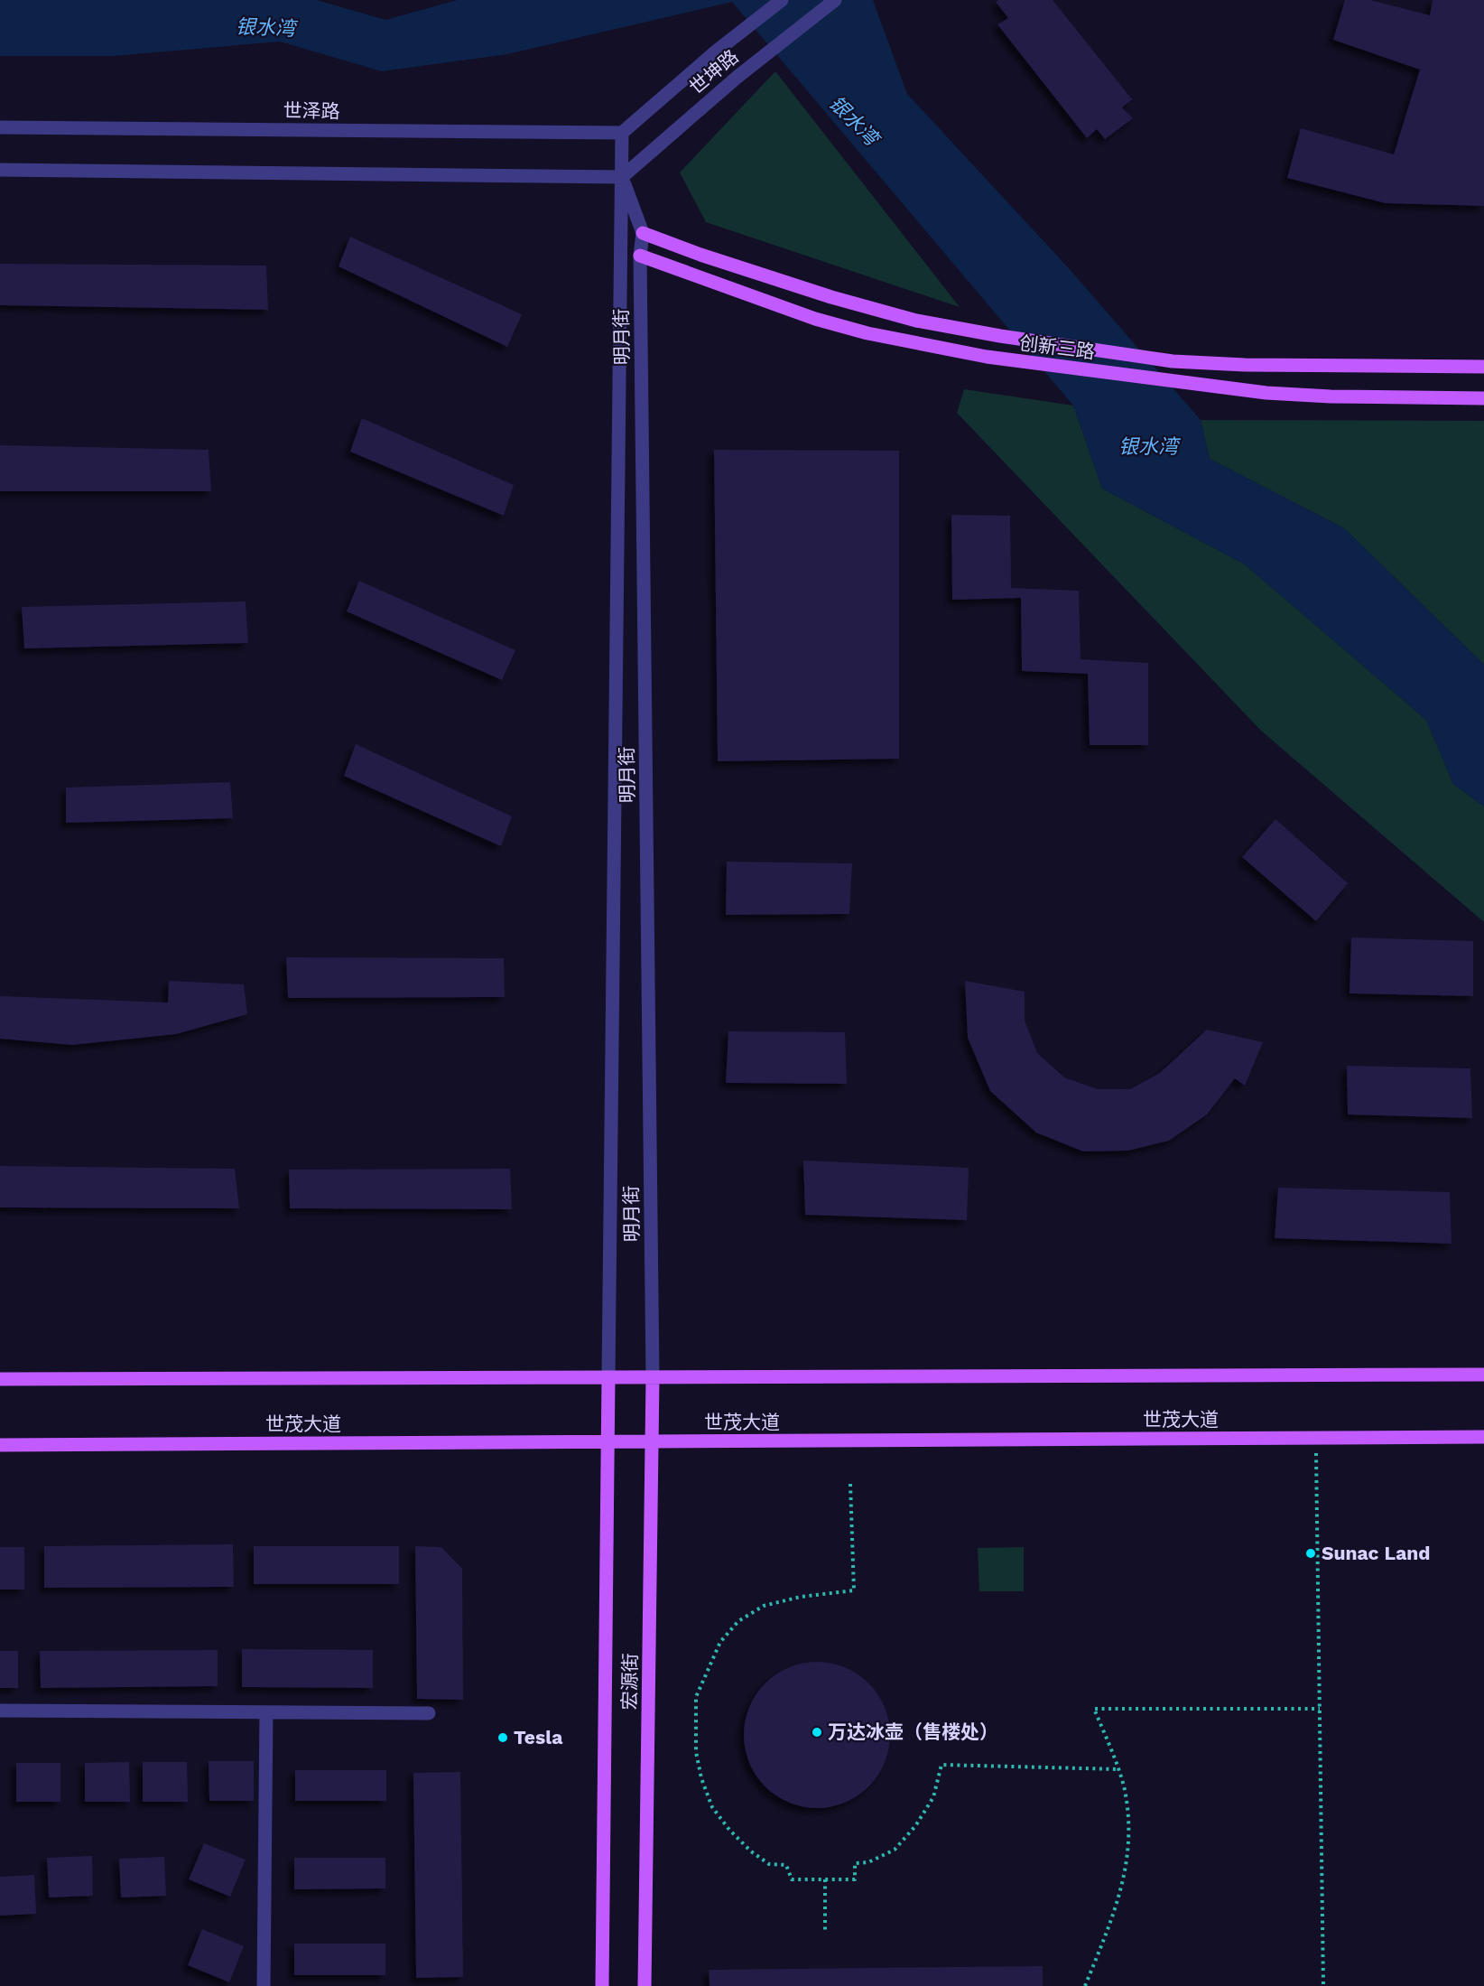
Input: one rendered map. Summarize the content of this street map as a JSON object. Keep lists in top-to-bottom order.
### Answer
{
  "streets": {
    "main road": ["创新三路", "世茂大道", "宏源街"],
    "street": ["世坤路", "世泽路", "明月街"]
  },
  "crossings": [
    ["世坤路", "世泽路"],
    ["世坤路", "明月街"],
    ["世泽路", "明月街"],
    ["明月街", "创新三路"],
    ["明月街", "宏源街"],
    ["世茂大道", "宏源街"]
  ],
  "water": ["银水湾"],
  "places": ["Sunac Land", "万达冰壶（售楼处）", "Tesla"]
}
